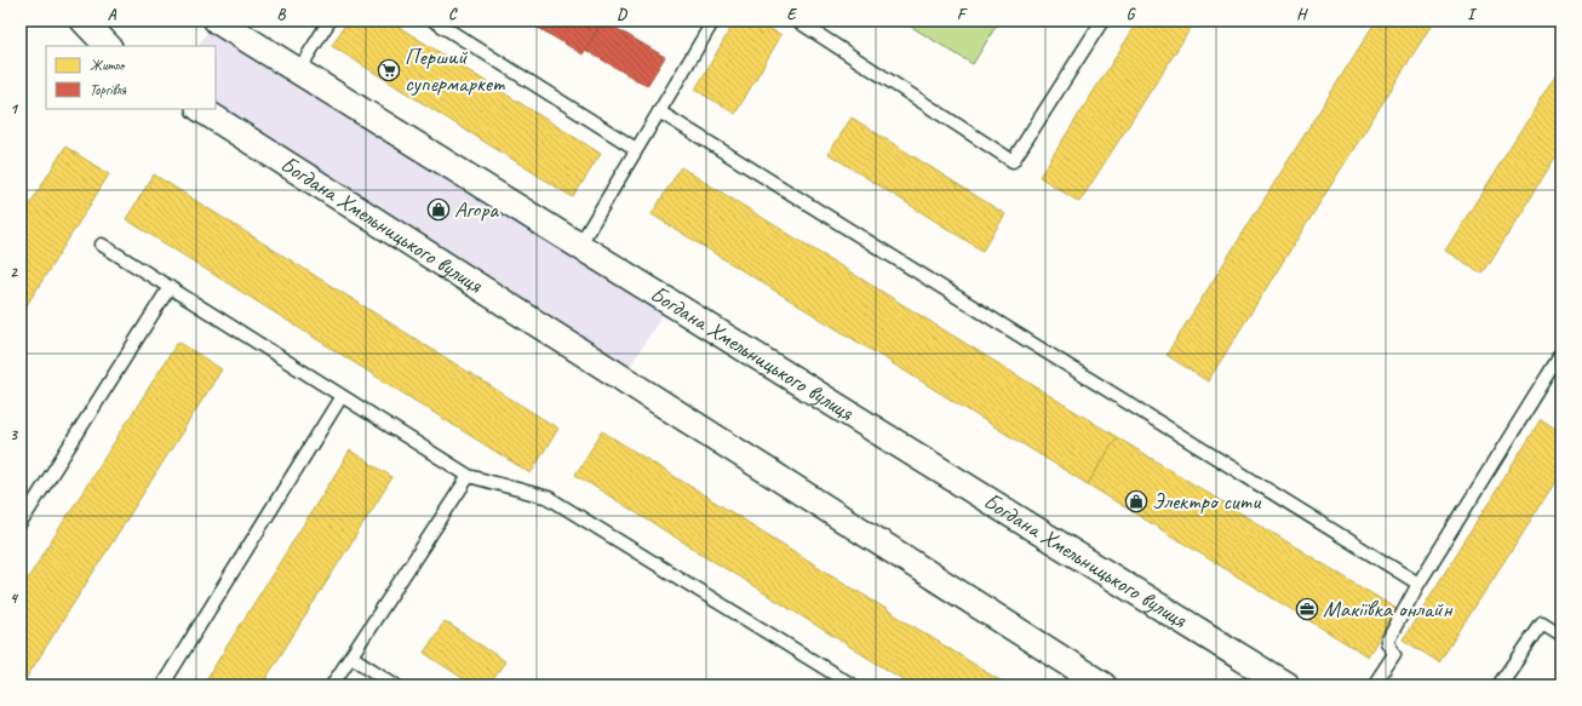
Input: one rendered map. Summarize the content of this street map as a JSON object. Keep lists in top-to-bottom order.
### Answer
{
  "streets": {
    "street": ["Богдана Хмельницького вулиця"]
  },
  "places": {
    "supermarket": ["Перший супермаркет"],
    "shop": ["Агора", "Электро сити"],
    "office": ["Макіївка онлайн"]
  },
  "legend": ["Житло", "Торгівля"],
  "grid": {
    "columns": [
      "A",
      "B",
      "C",
      "D",
      "E",
      "F",
      "G",
      "H",
      "I"
    ],
    "rows": [
      "1",
      "2",
      "3",
      "4"
    ]
  }
}
